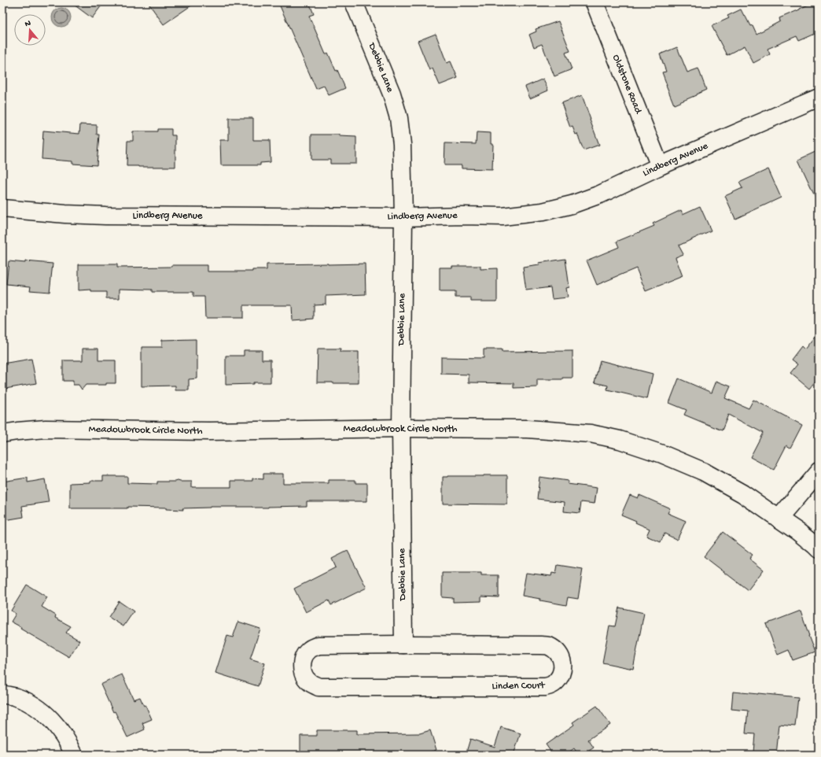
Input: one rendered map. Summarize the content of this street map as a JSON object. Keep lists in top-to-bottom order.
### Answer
{
  "streets": {
    "street": [
      "Debbie Lane",
      "Oldstone Road",
      "Lindberg Avenue",
      "Meadowbrook Circle North",
      "Linden Court"
    ]
  },
  "crossings": [
    ["Debbie Lane", "Lindberg Avenue"],
    ["Debbie Lane", "Meadowbrook Circle North"],
    ["Debbie Lane", "Linden Court"],
    ["Oldstone Road", "Lindberg Avenue"]
  ],
  "north": "top"
}
